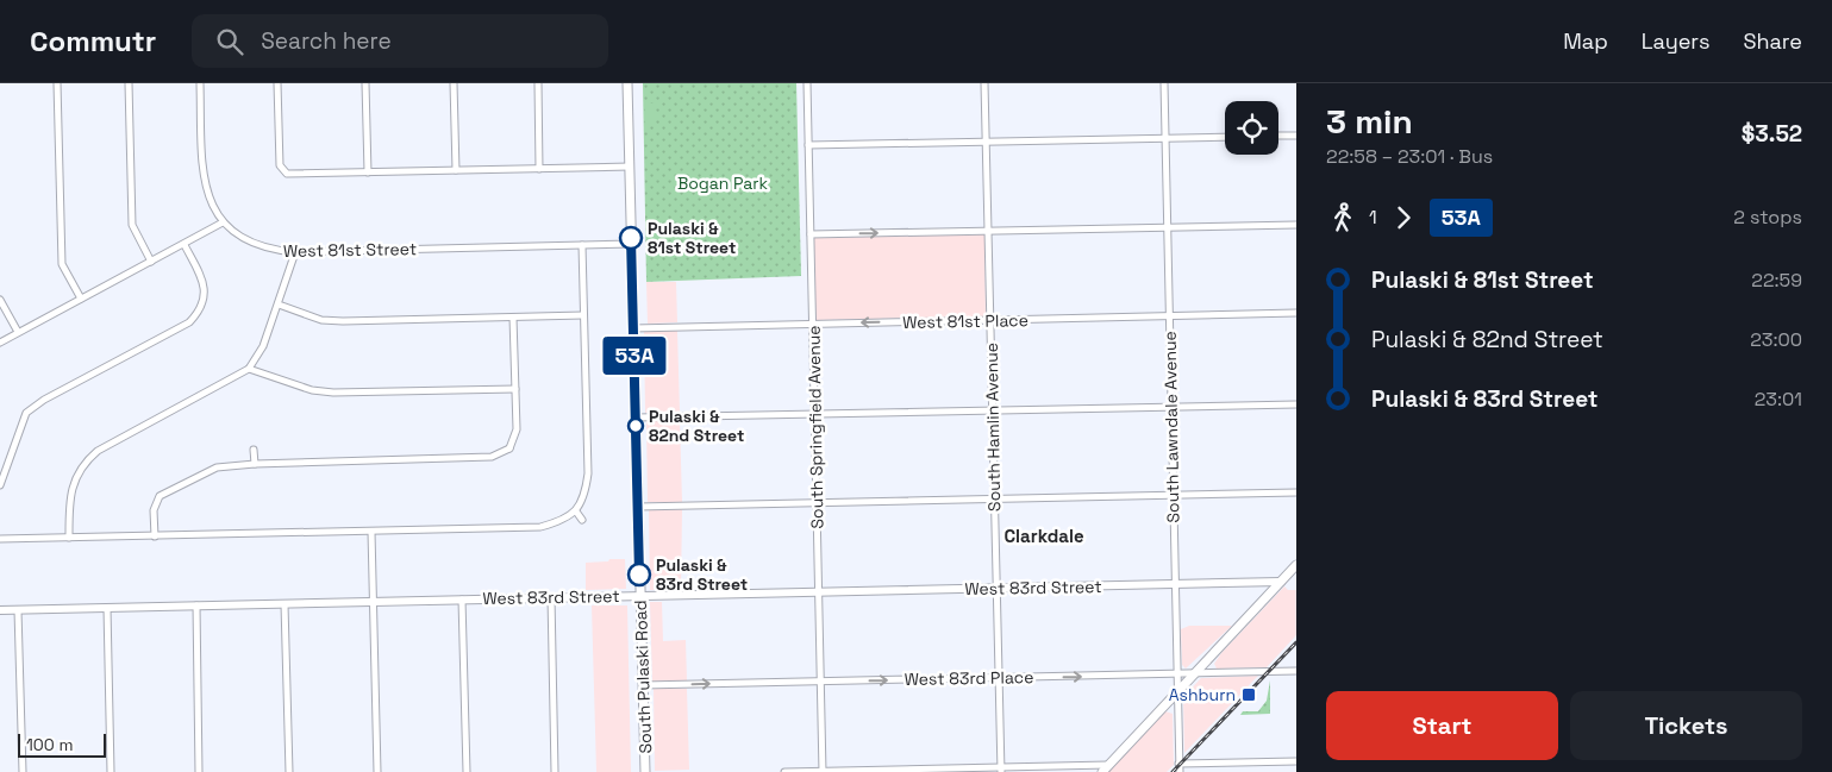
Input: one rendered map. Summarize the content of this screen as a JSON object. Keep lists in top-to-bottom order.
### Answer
{
  "streets": {
    "main road": ["South Pulaski Road"],
    "street": [
      "West 81st Street",
      "West 81st Place",
      "South Springfield Avenue",
      "South Hamlin Avenue",
      "South Lawndale Avenue",
      "West 83rd Street",
      "West 83rd Place"
    ]
  },
  "crossings": [
    ["West 81st Street", "South Pulaski Road"],
    ["West 81st Place", "South Springfield Avenue"],
    ["West 81st Place", "South Hamlin Avenue"],
    ["West 81st Place", "South Lawndale Avenue"],
    ["West 81st Place", "South Pulaski Road"],
    ["South Springfield Avenue", "West 83rd Street"],
    ["South Springfield Avenue", "West 83rd Place"],
    ["South Hamlin Avenue", "West 83rd Street"],
    ["South Hamlin Avenue", "West 83rd Place"],
    ["South Lawndale Avenue", "West 83rd Street"],
    ["South Lawndale Avenue", "West 83rd Place"],
    ["West 83rd Street", "South Pulaski Road"],
    ["South Pulaski Road", "West 83rd Place"]
  ],
  "one_way": ["West 83rd Place"],
  "districts": ["Clarkdale"],
  "parks": ["Bogan Park"],
  "places": {
    "other": ["Pulaski & 81st Street", "Pulaski & 82nd Street", "Pulaski & 83rd Street"],
    "transit": ["Ashburn"]
  },
  "lines": ["bus line 53A"],
  "scale_bar": "100 m",
  "page": {
    "header": "Commutr",
    "search": "Search here",
    "nav": ["Map", "Layers", "Share"],
    "on_map": "53A",
    "heading": ["3 min", "22:58 – 23:01 · Bus", "$3.52"],
    "legs": ["1", "53A", "2 stops"],
    "list": [
      {
        "name": "Pulaski & 81st Street",
        "value": "22:59"
      },
      {
        "name": "Pulaski & 82nd Street",
        "value": "23:00"
      },
      {
        "name": "Pulaski & 83rd Street",
        "value": "23:01"
      }
    ],
    "buttons": ["Start", "Tickets"],
    "scale": "100 m"
  }
}
